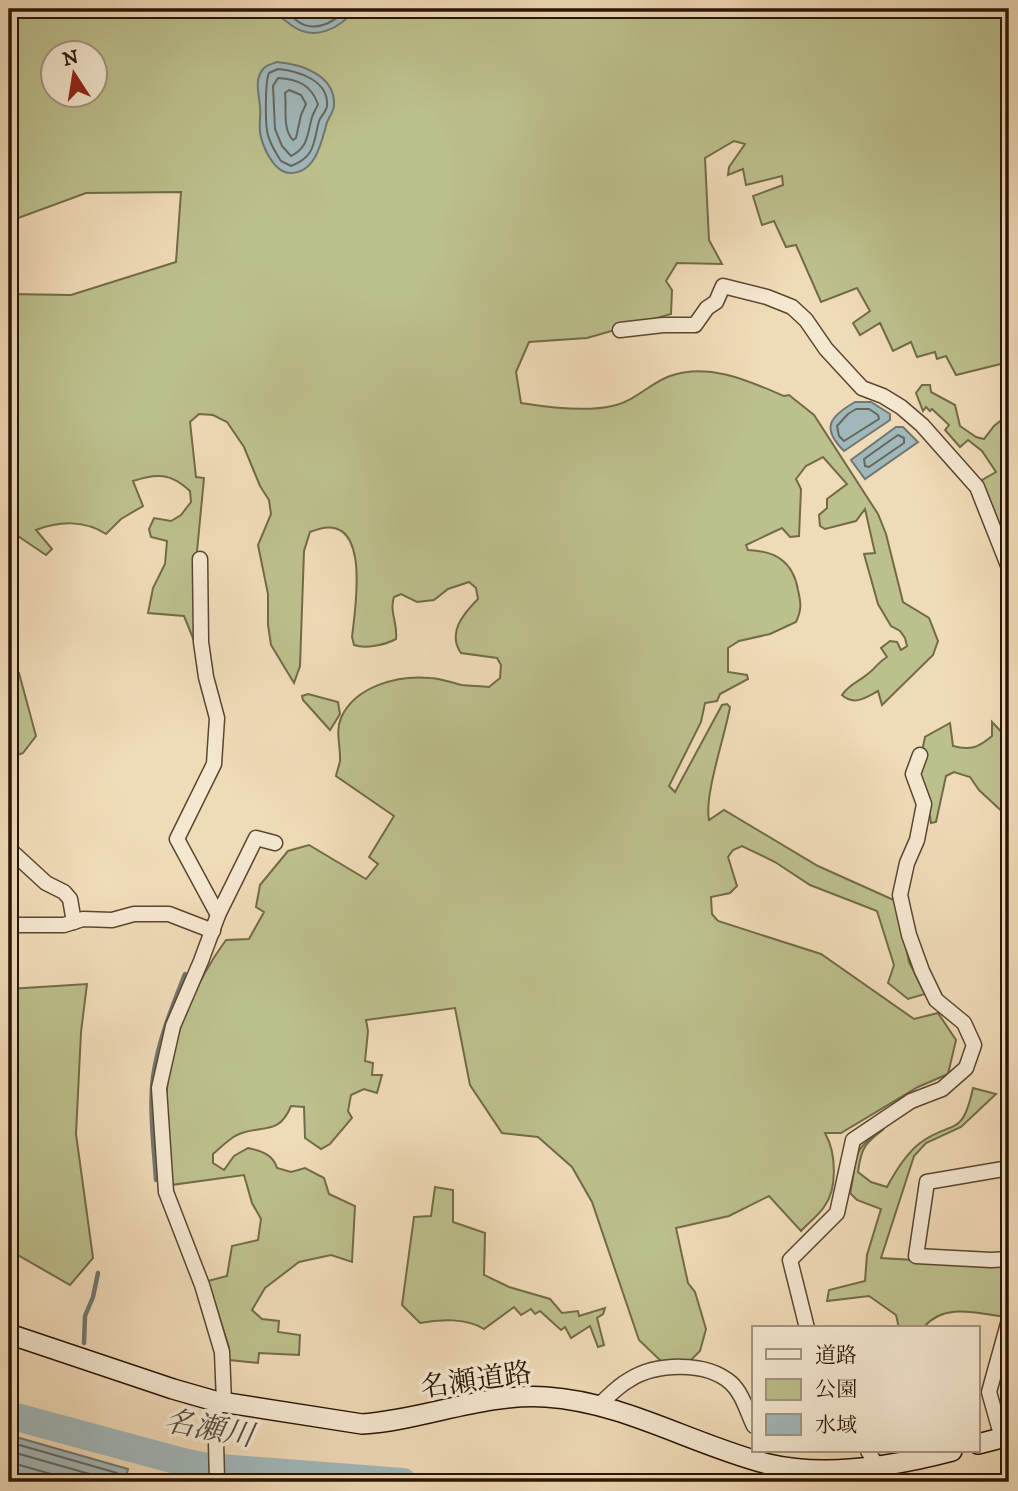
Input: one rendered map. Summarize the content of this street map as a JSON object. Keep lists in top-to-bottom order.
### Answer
{
  "streets": {
    "street": ["名瀬道路"]
  },
  "water": ["名瀬川"],
  "legend": ["道路", "公園", "水域"],
  "north": "top"
}
